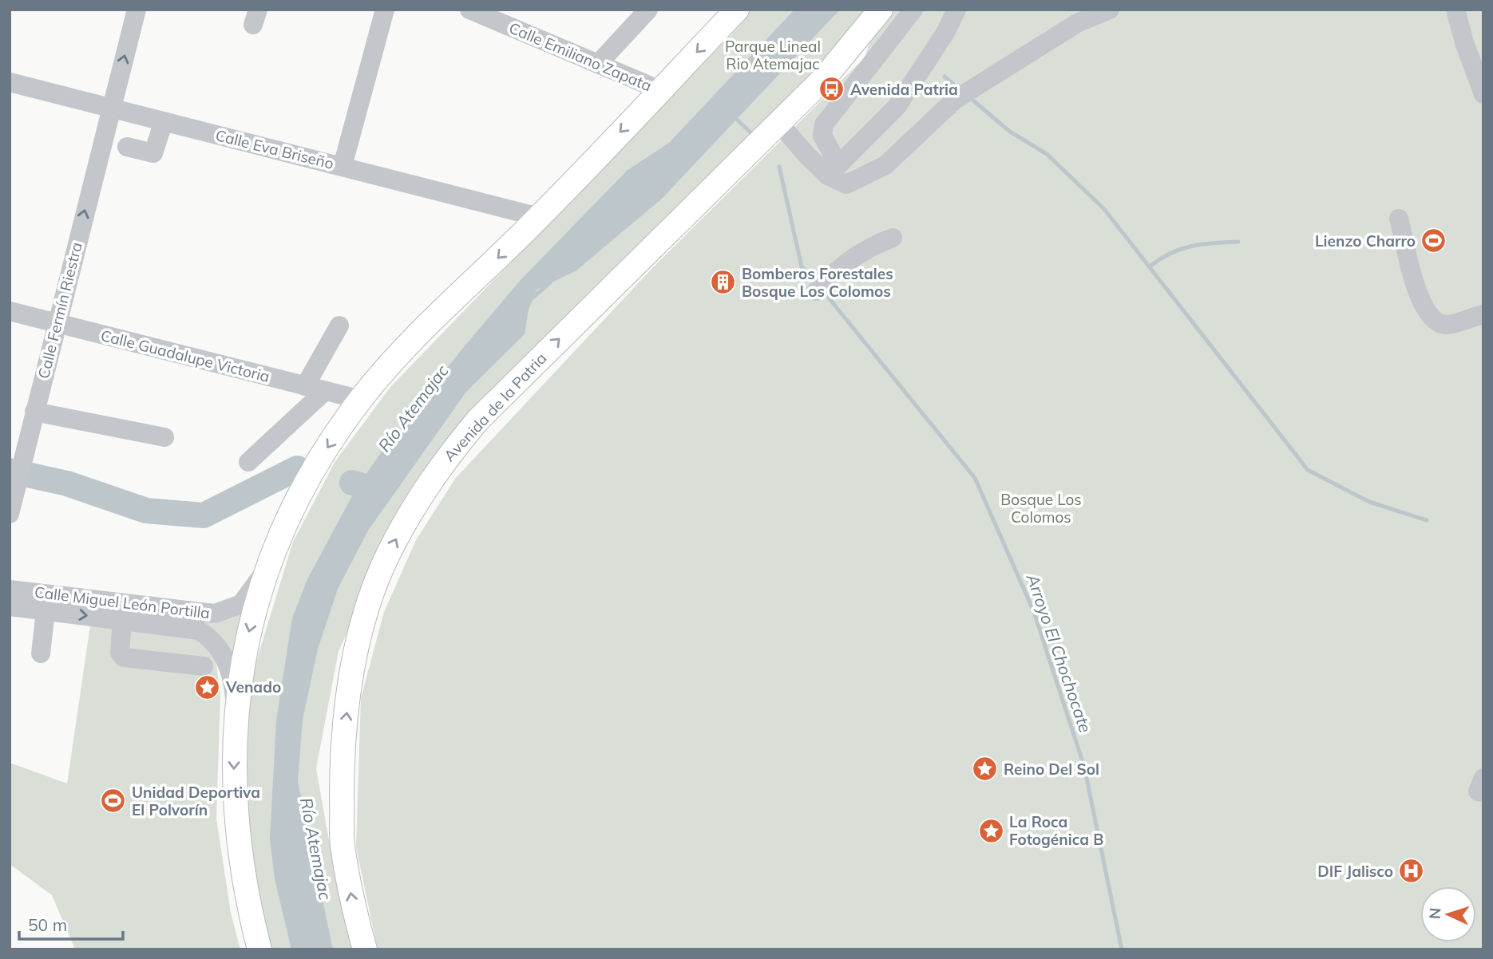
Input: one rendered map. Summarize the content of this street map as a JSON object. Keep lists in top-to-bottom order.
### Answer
{
  "streets": {
    "main road": ["Avenida de la Patria"],
    "street": [
      "Calle Emiliano Zapata",
      "Calle Eva Briseño",
      "Calle Fermín Riestra",
      "Calle Guadalupe Victoria",
      "Calle Miguel León Portilla"
    ]
  },
  "crossings": [
    ["Calle Eva Briseño", "Calle Fermín Riestra"],
    ["Calle Fermín Riestra", "Calle Guadalupe Victoria"]
  ],
  "one_way": ["Calle Fermín Riestra"],
  "water": ["Río Atemajac", "Arroyo El Chochocate"],
  "parks": ["Parque Lineal Rio Atemajac", "Bosque Los Colomos"],
  "places": {
    "bus stop": ["Avenida Patria"],
    "sports": ["Lienzo Charro", "Unidad Deportiva El Polvorín"],
    "building": ["Bomberos Forestales Bosque Los Colomos"],
    "place": ["Venado", "Reino Del Sol", "La Roca Fotogénica B"],
    "hospital": ["DIF Jalisco"]
  },
  "scale_bar": "50 m",
  "north": "left"
}
